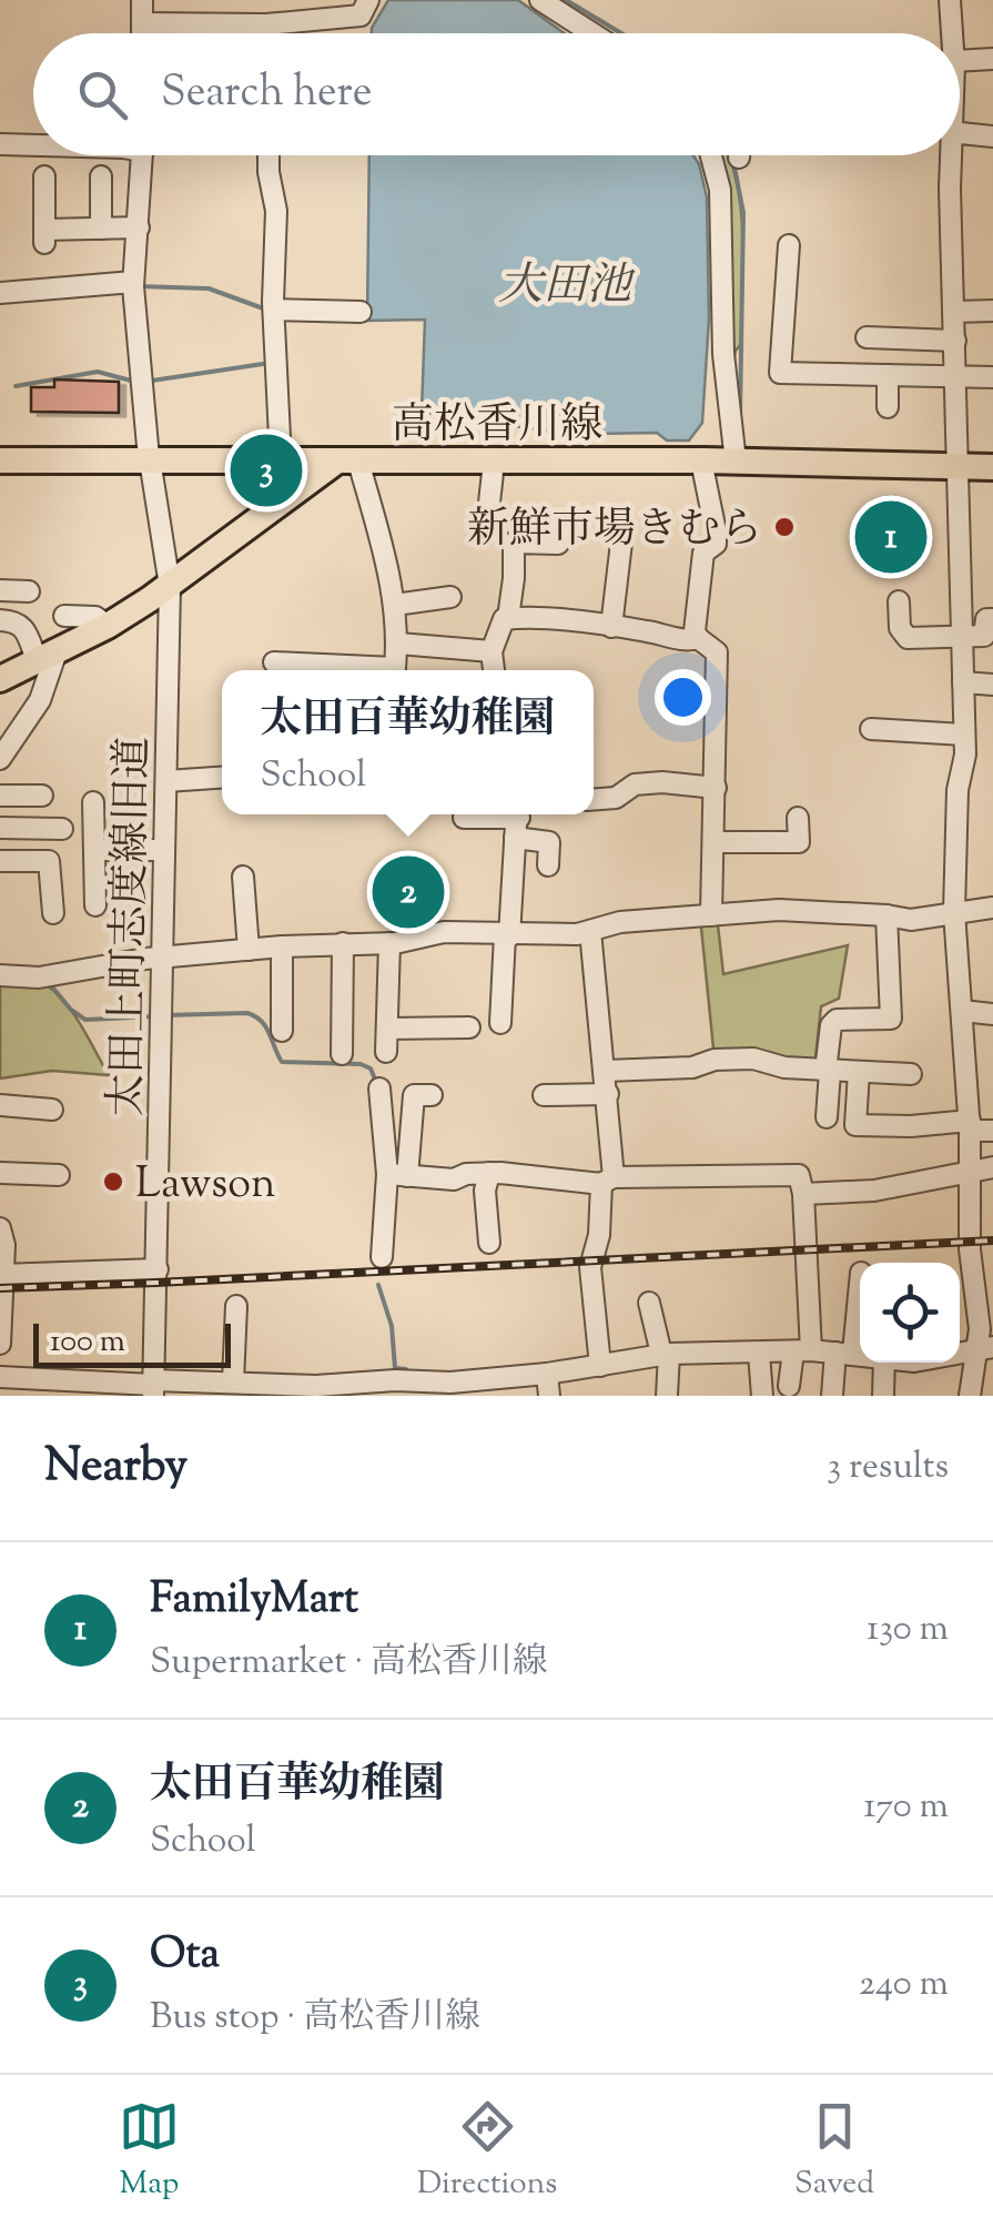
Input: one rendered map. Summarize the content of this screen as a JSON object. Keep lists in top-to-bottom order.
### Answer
{
  "streets": {
    "main road": ["高松香川線"],
    "street": ["太田上町志度線旧道"]
  },
  "crossings": [
    ["高松香川線", "太田上町志度線旧道"]
  ],
  "water": ["大田池"],
  "places": ["新鮮市場きむら", "Lawson"],
  "scale_bar": "100 m",
  "page": {
    "search": "Search here",
    "pins": ["3", "1", "2"],
    "popup": ["太田百華幼稚園", "School"],
    "scale": "100 m",
    "heading": ["Nearby", "3 results"],
    "list": [
      {
        "mark": "1",
        "name": "FamilyMart",
        "note": "Supermarket · 高松香川線",
        "value": "130 m"
      },
      {
        "mark": "2",
        "name": "太田百華幼稚園",
        "note": "School",
        "value": "170 m"
      },
      {
        "mark": "3",
        "name": "Ota",
        "note": "Bus stop · 高松香川線",
        "value": "240 m"
      }
    ],
    "nav": ["Map", "Directions", "Saved"]
  }
}
